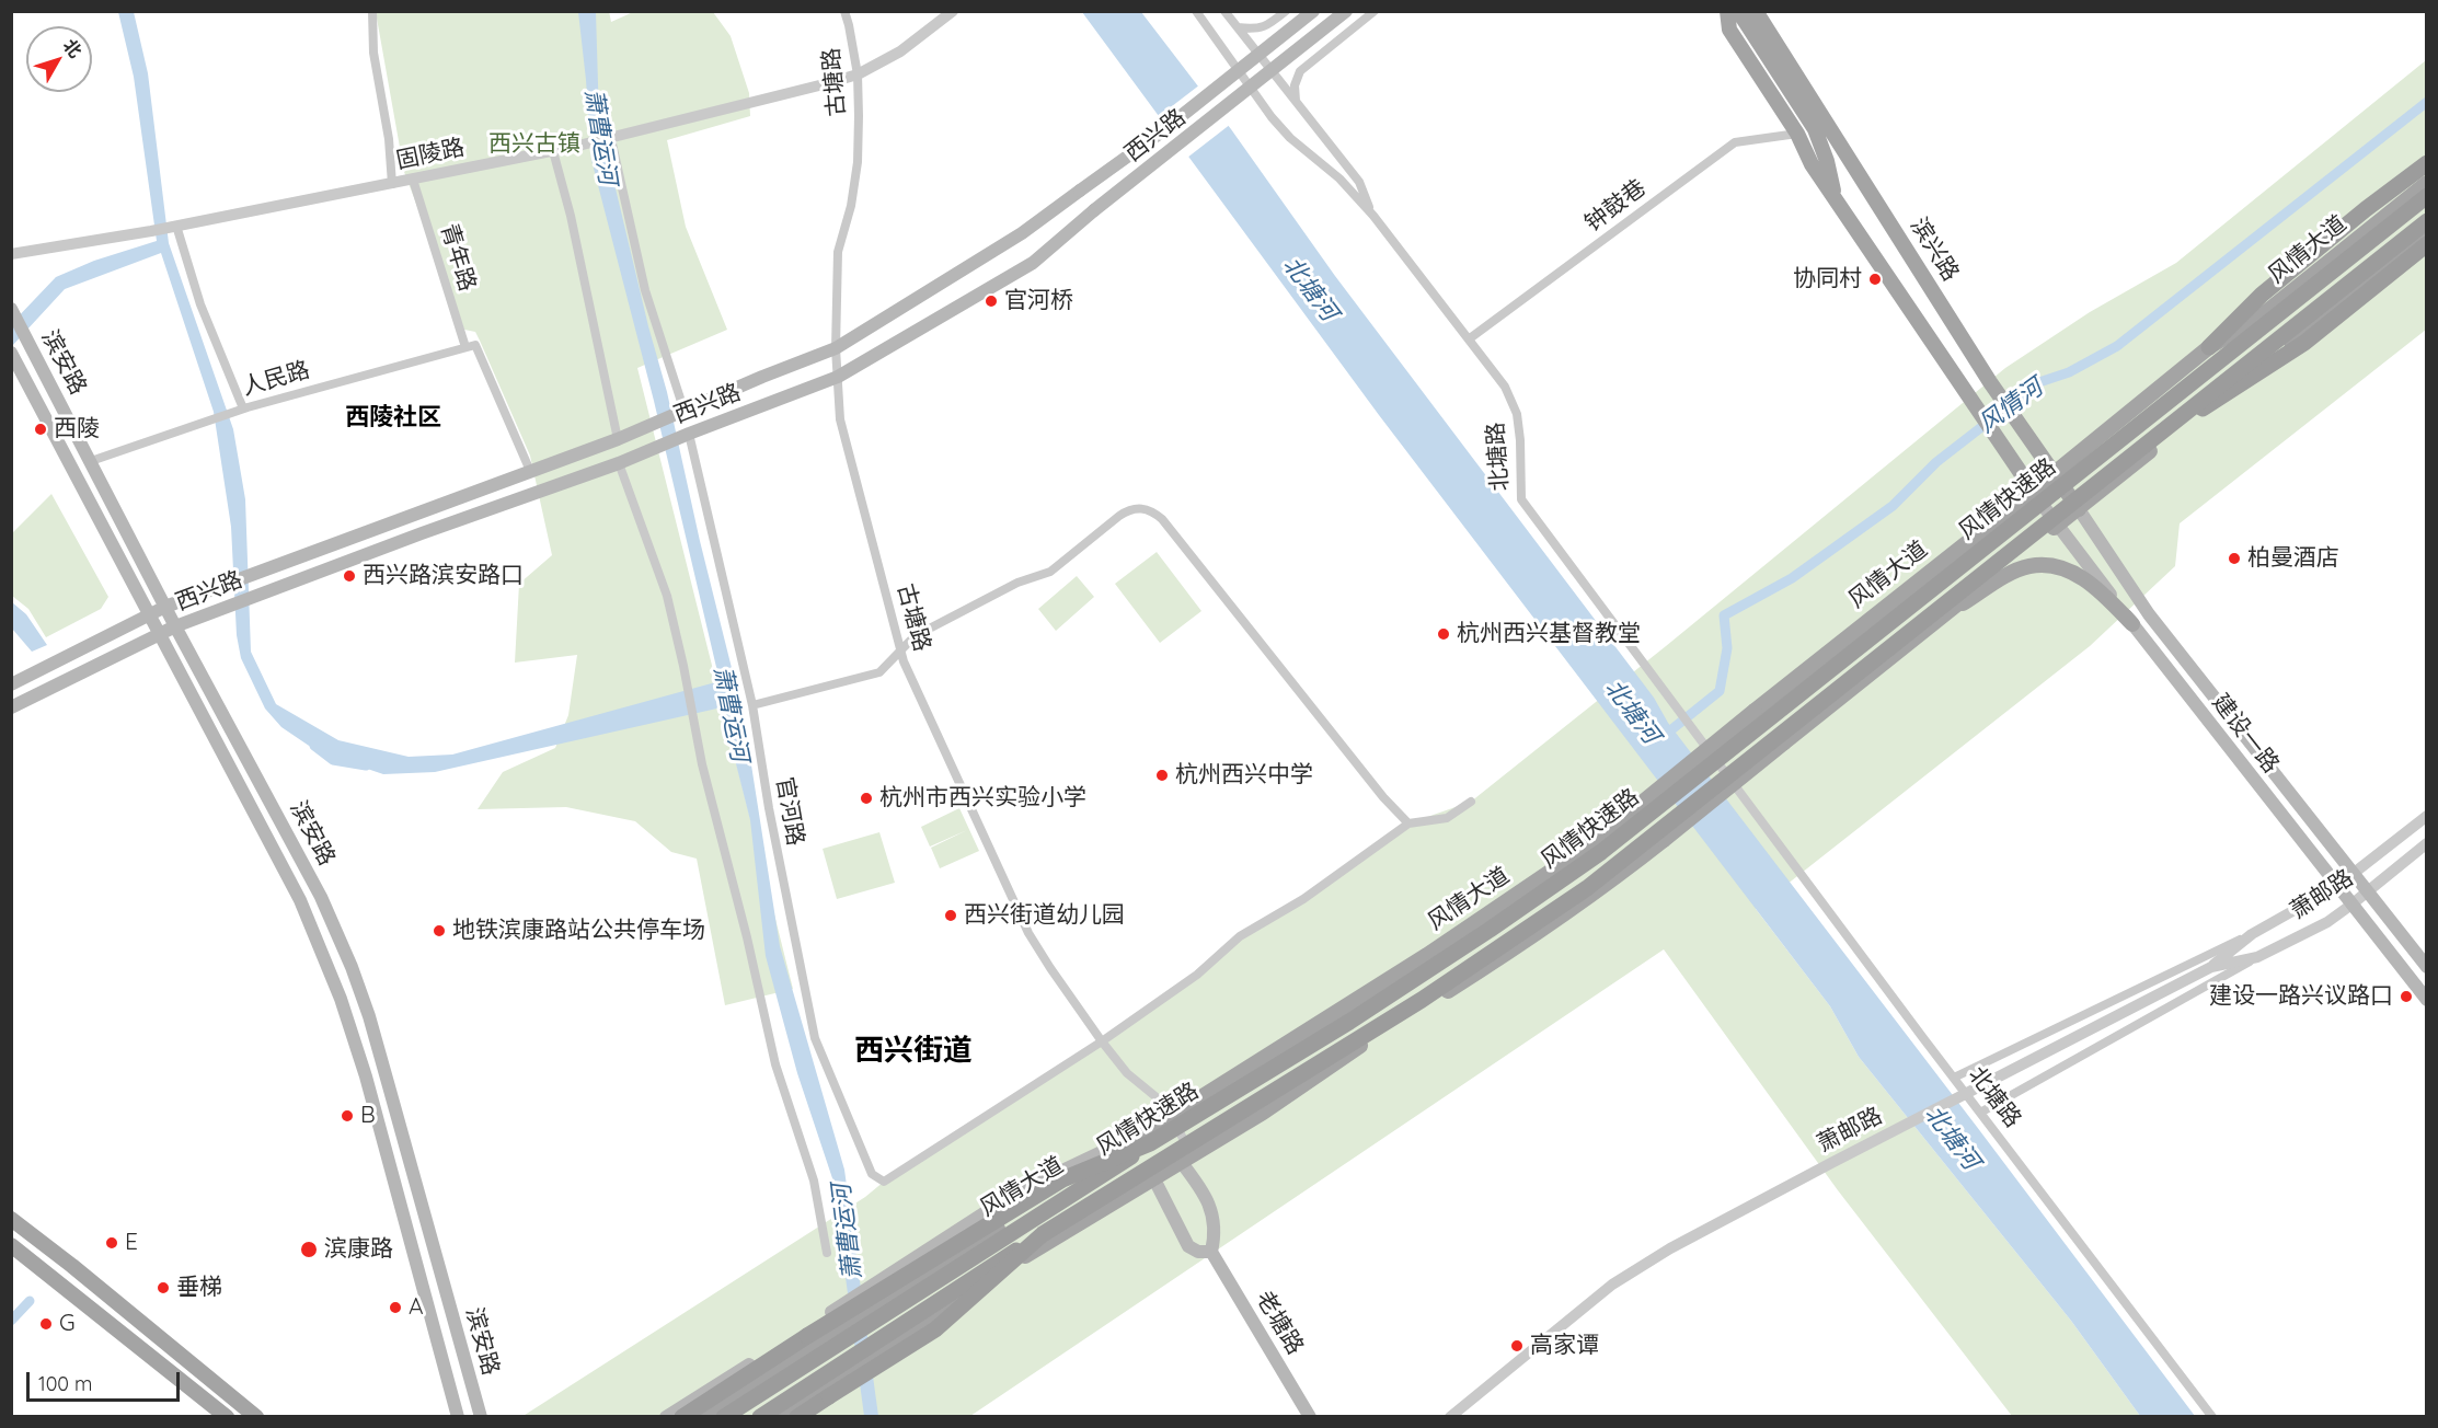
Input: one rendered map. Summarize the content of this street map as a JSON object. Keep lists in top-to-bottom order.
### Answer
{
  "streets": {
    "highway": ["风情快速路"],
    "main road": [
      "西兴路",
      "滨兴路",
      "风情大道",
      "滨安路",
      "建设一路",
      "老塘路"
    ],
    "street": [
      "古塘路",
      "固陵路",
      "钟鼓巷",
      "青年路",
      "人民路",
      "北塘路",
      "官河路",
      "萧邮路"
    ]
  },
  "crossings": [
    ["古塘路", "西兴路"],
    ["古塘路", "固陵路"],
    ["古塘路", "风情大道"],
    ["古塘路", "官河路"],
    ["西兴路", "滨安路"],
    ["西兴路", "人民路"],
    ["西兴路", "官河路"],
    ["固陵路", "青年路"],
    ["钟鼓巷", "北塘路"],
    ["滨兴路", "风情大道"],
    ["滨兴路", "建设一路"],
    ["风情大道", "风情快速路"],
    ["风情大道", "建设一路"],
    ["青年路", "人民路"],
    ["滨安路", "人民路"],
    ["北塘路", "萧邮路"],
    ["建设一路", "萧邮路"]
  ],
  "districts": ["西陵社区", "西兴街道"],
  "water": ["萧曹运河", "北塘河", "风情河"],
  "parks": ["西兴古镇"],
  "places": [
    "协同村",
    "官河桥",
    "西陵",
    "柏曼酒店",
    "西兴路滨安路口",
    "杭州西兴基督教堂",
    "杭州西兴中学",
    "杭州市西兴实验小学",
    "西兴街道幼儿园",
    "地铁滨康路站公共停车场",
    "建设一路兴议路口",
    "B",
    "E",
    "滨康路",
    "垂梯",
    "A",
    "G",
    "高家谭"
  ],
  "scale_bar": "100 m",
  "north": "top right"
}
